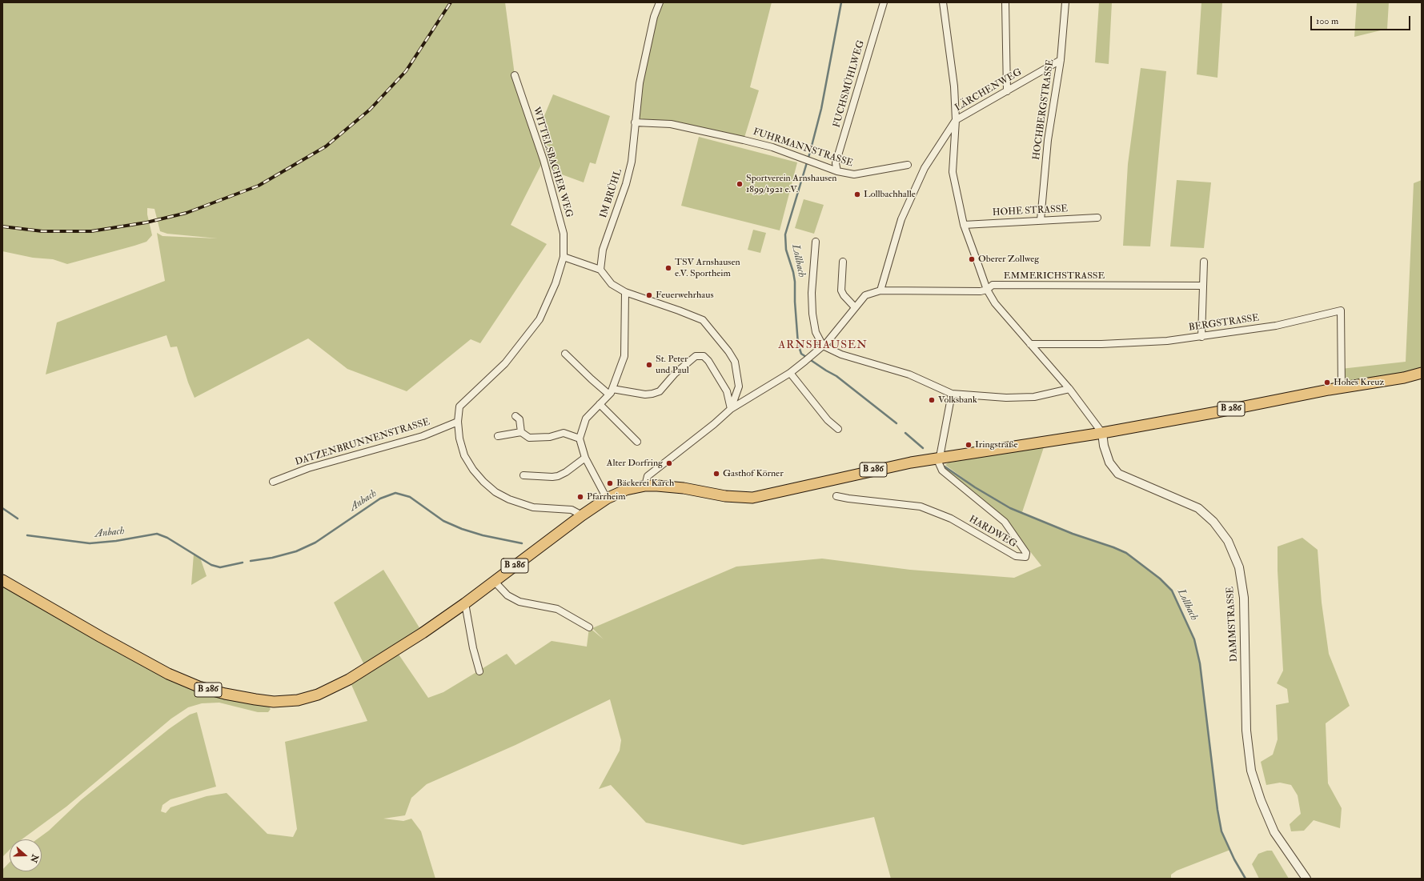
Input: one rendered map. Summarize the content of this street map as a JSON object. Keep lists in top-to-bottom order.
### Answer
{
  "streets": {
    "main road": ["B 286"],
    "street": [
      "FUCHSMÜHLWEG",
      "LÄRCHENWEG",
      "HOCHBERGSTRASSE",
      "FUHRMANNSTRASSE",
      "WITTELSBACHER WEG",
      "IM BRÜHL",
      "HOHE STRASSE",
      "EMMERICHSTRASSE",
      "BERGSTRASSE",
      "DATZENBRUNNENSTRASSE",
      "HARDWEG",
      "DAMMSTRASSE"
    ]
  },
  "crossings": [
    ["FUCHSMÜHLWEG", "FUHRMANNSTRASSE"],
    ["LÄRCHENWEG", "HOCHBERGSTRASSE"],
    ["LÄRCHENWEG", "EMMERICHSTRASSE"],
    ["HOCHBERGSTRASSE", "HOHE STRASSE"],
    ["FUHRMANNSTRASSE", "IM BRÜHL"],
    ["BERGSTRASSE", "B 286"],
    ["B 286", "HARDWEG"],
    ["B 286", "DAMMSTRASSE"]
  ],
  "districts": ["ARNSHAUSEN"],
  "water": ["Lollbach", "Anbach"],
  "places": [
    "Sportverein Arnshausen 1899/1921 e.V.",
    "Lollbachhalle",
    "Oberer Zollweg",
    "TSV Arnshausen e.V. Sportheim",
    "Feuerwehrhaus",
    "St. Peter und Paul",
    "Hohes Kreuz",
    "Volksbank",
    "Iringstraße",
    "Alter Dorfring",
    "Gasthof Körner",
    "Bäckerei Karch",
    "Pfarrheim"
  ],
  "scale_bar": "100 m",
  "north": "right"
}
